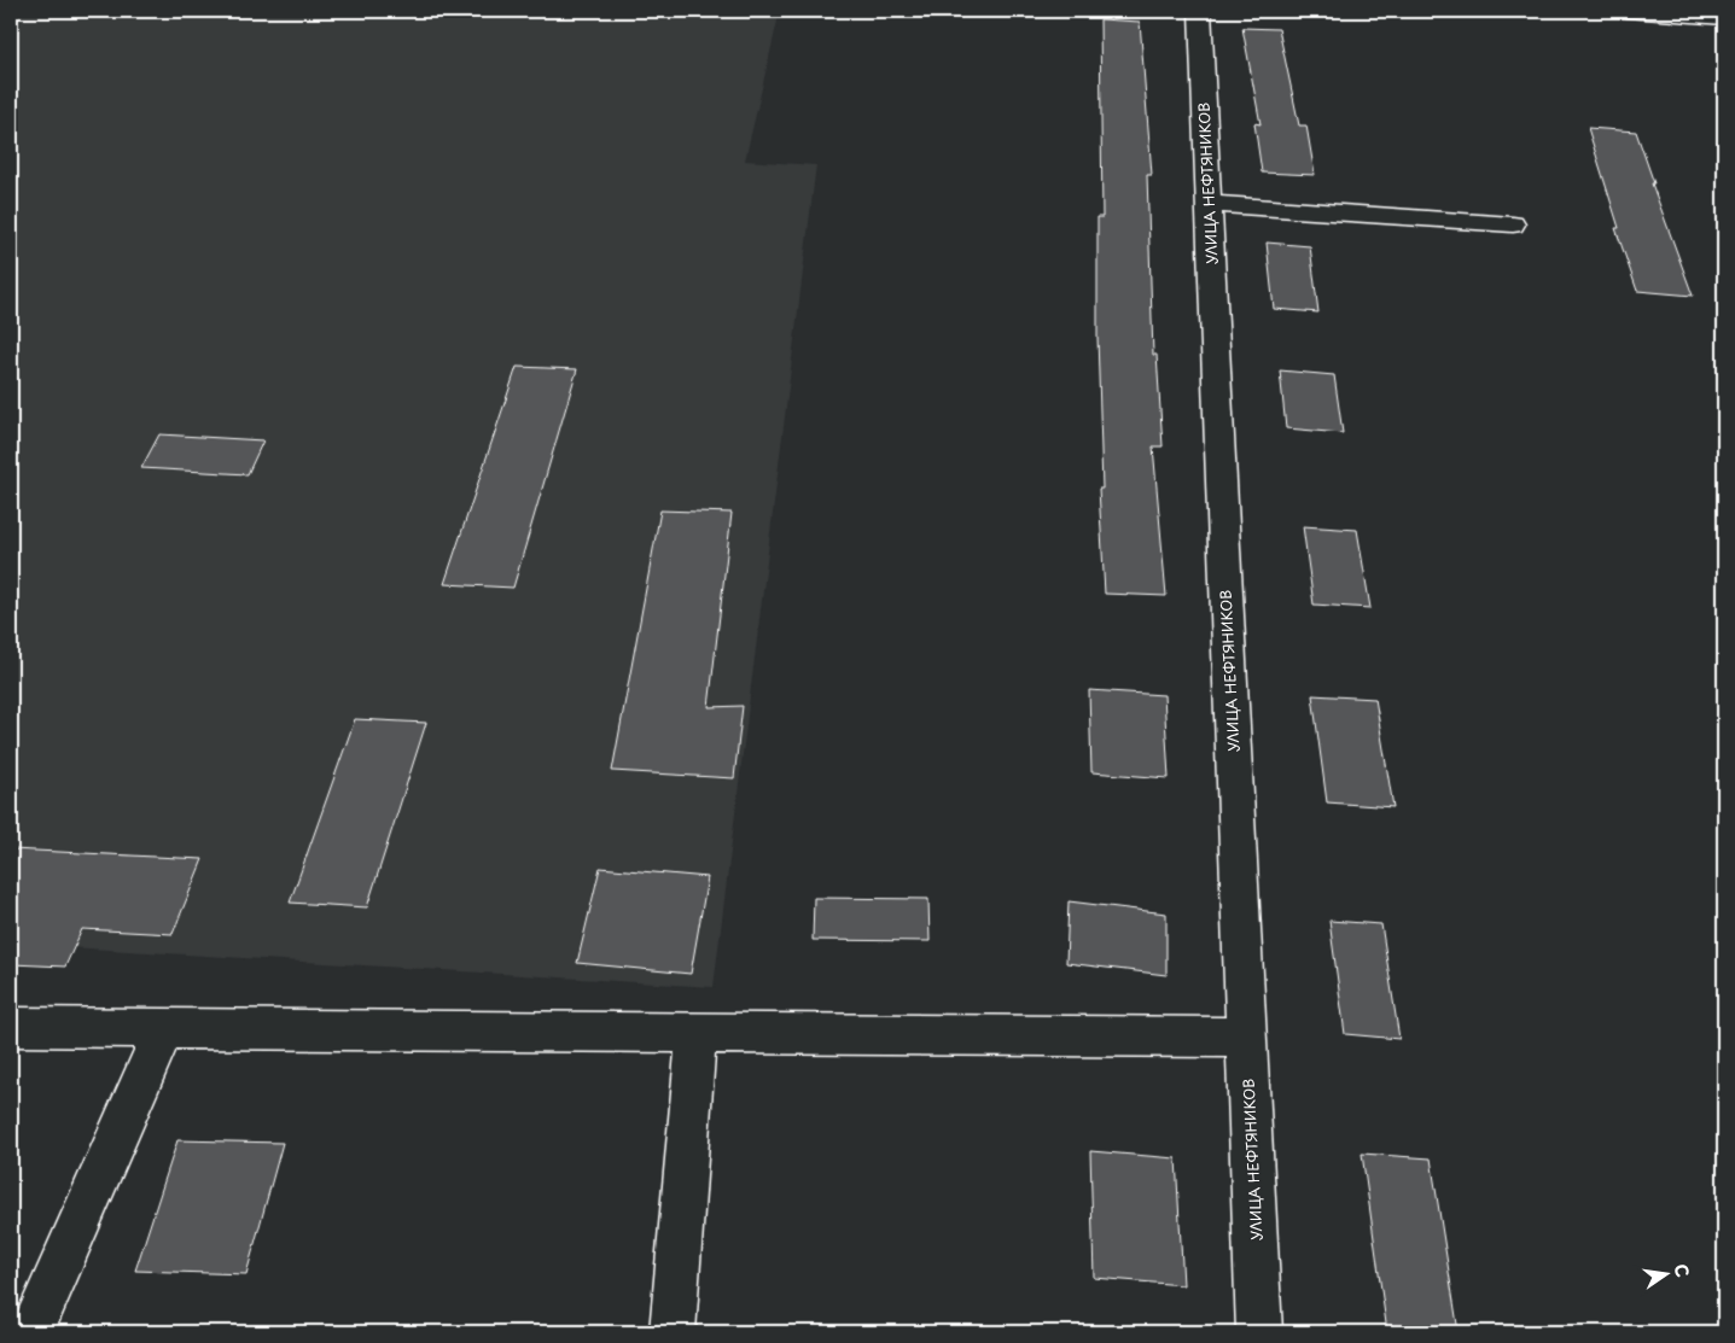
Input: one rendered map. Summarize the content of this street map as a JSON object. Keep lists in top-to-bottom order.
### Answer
{
  "streets": {
    "street": ["УЛИЦА НЕФТЯНИКОВ"]
  },
  "north": "right"
}
